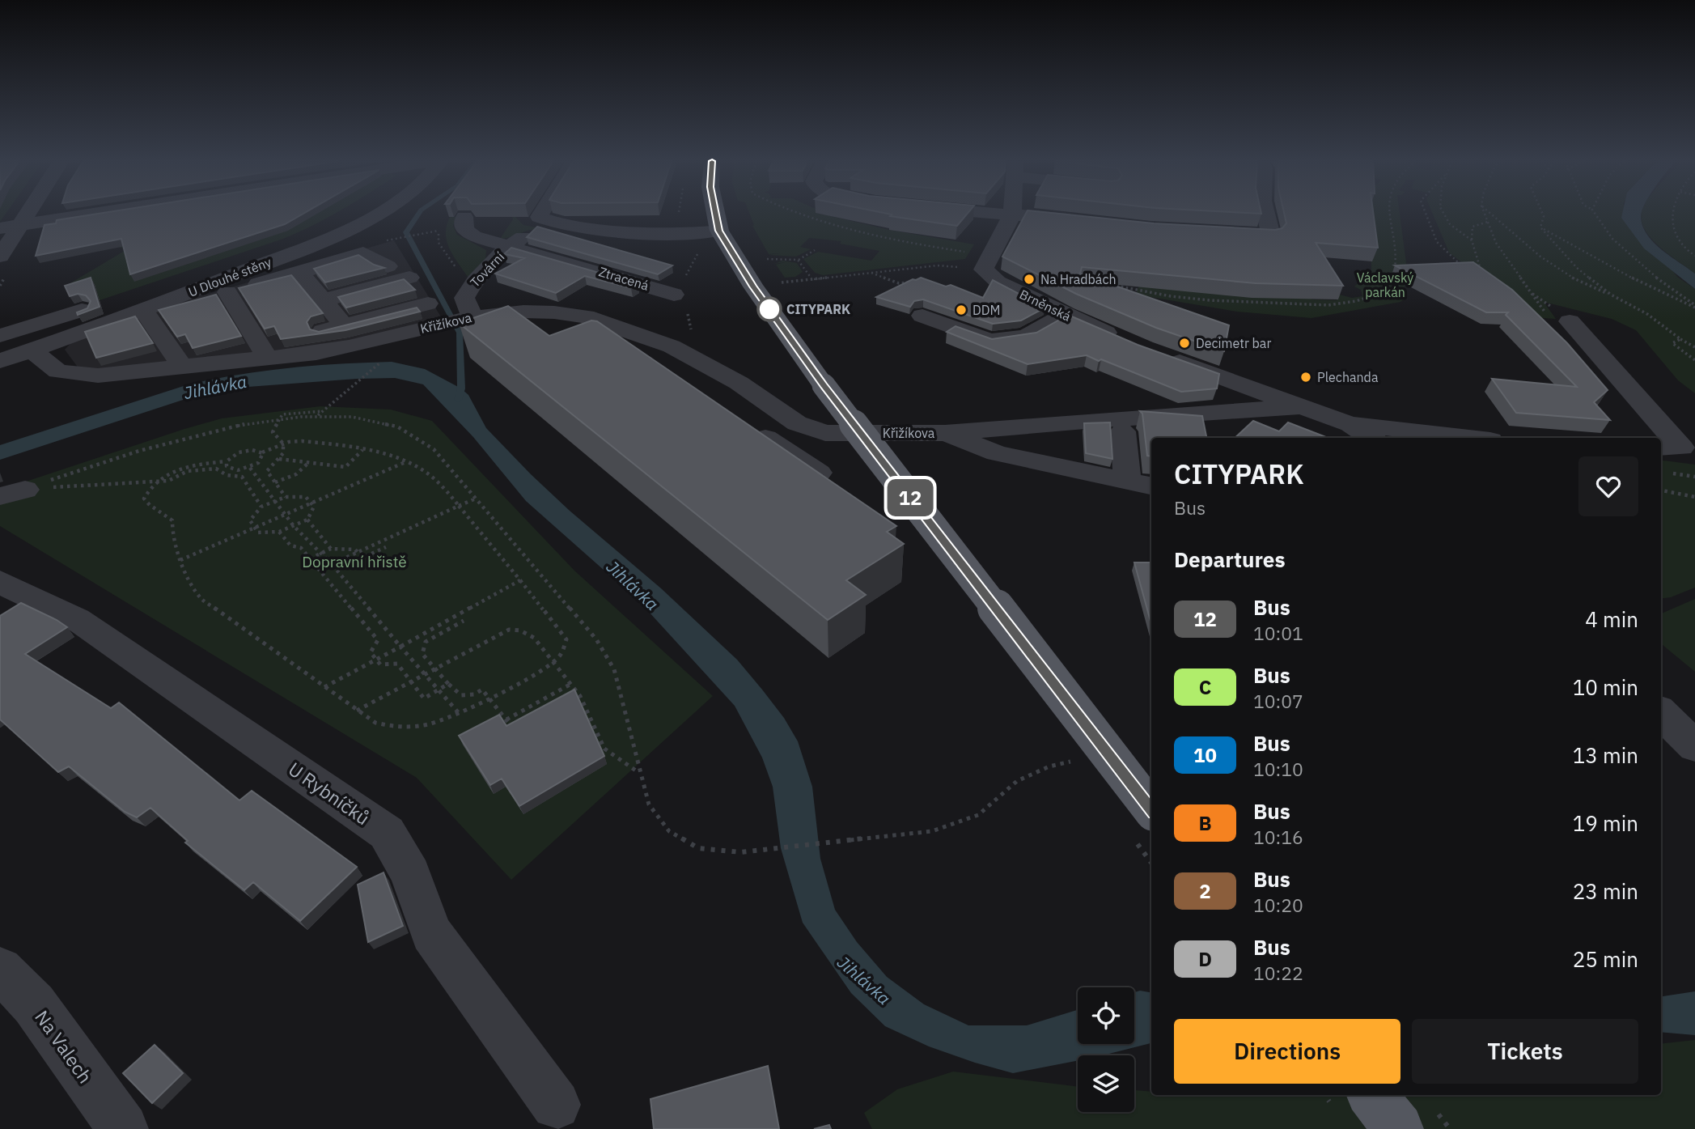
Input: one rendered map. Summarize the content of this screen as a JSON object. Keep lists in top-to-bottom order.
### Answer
{
  "streets": {
    "street": [
      "Tovární",
      "U Dlouhé stěny",
      "Ztracená",
      "Brněnská",
      "Křižíkova",
      "U Rybníčků",
      "Na Valech"
    ]
  },
  "crossings": [
    ["Tovární", "Ztracená"],
    ["Tovární", "Křižíkova"],
    ["U Dlouhé stěny", "Křižíkova"]
  ],
  "water": ["Jihlávka"],
  "parks": ["Václavský parkán", "Dopravní hřistě"],
  "places": [
    "Na Hradbách",
    "CITYPARK",
    "DDM",
    "Decimetr bar",
    "Plechanda"
  ],
  "lines": ["bus line 12"],
  "page": {
    "on_map": "12",
    "heading": [
      ["CITYPARK", "Bus"],
      "Departures"
    ],
    "list": [
      {
        "mark": "12",
        "name": "Bus",
        "note": "10:01",
        "value": "4 min"
      },
      {
        "mark": "C",
        "name": "Bus",
        "note": "10:07",
        "value": "10 min"
      },
      {
        "mark": "10",
        "name": "Bus",
        "note": "10:10",
        "value": "13 min"
      },
      {
        "mark": "B",
        "name": "Bus",
        "note": "10:16",
        "value": "19 min"
      },
      {
        "mark": "2",
        "name": "Bus",
        "note": "10:20",
        "value": "23 min"
      },
      {
        "mark": "D",
        "name": "Bus",
        "note": "10:22",
        "value": "25 min"
      }
    ],
    "buttons": ["Directions", "Tickets"]
  }
}
